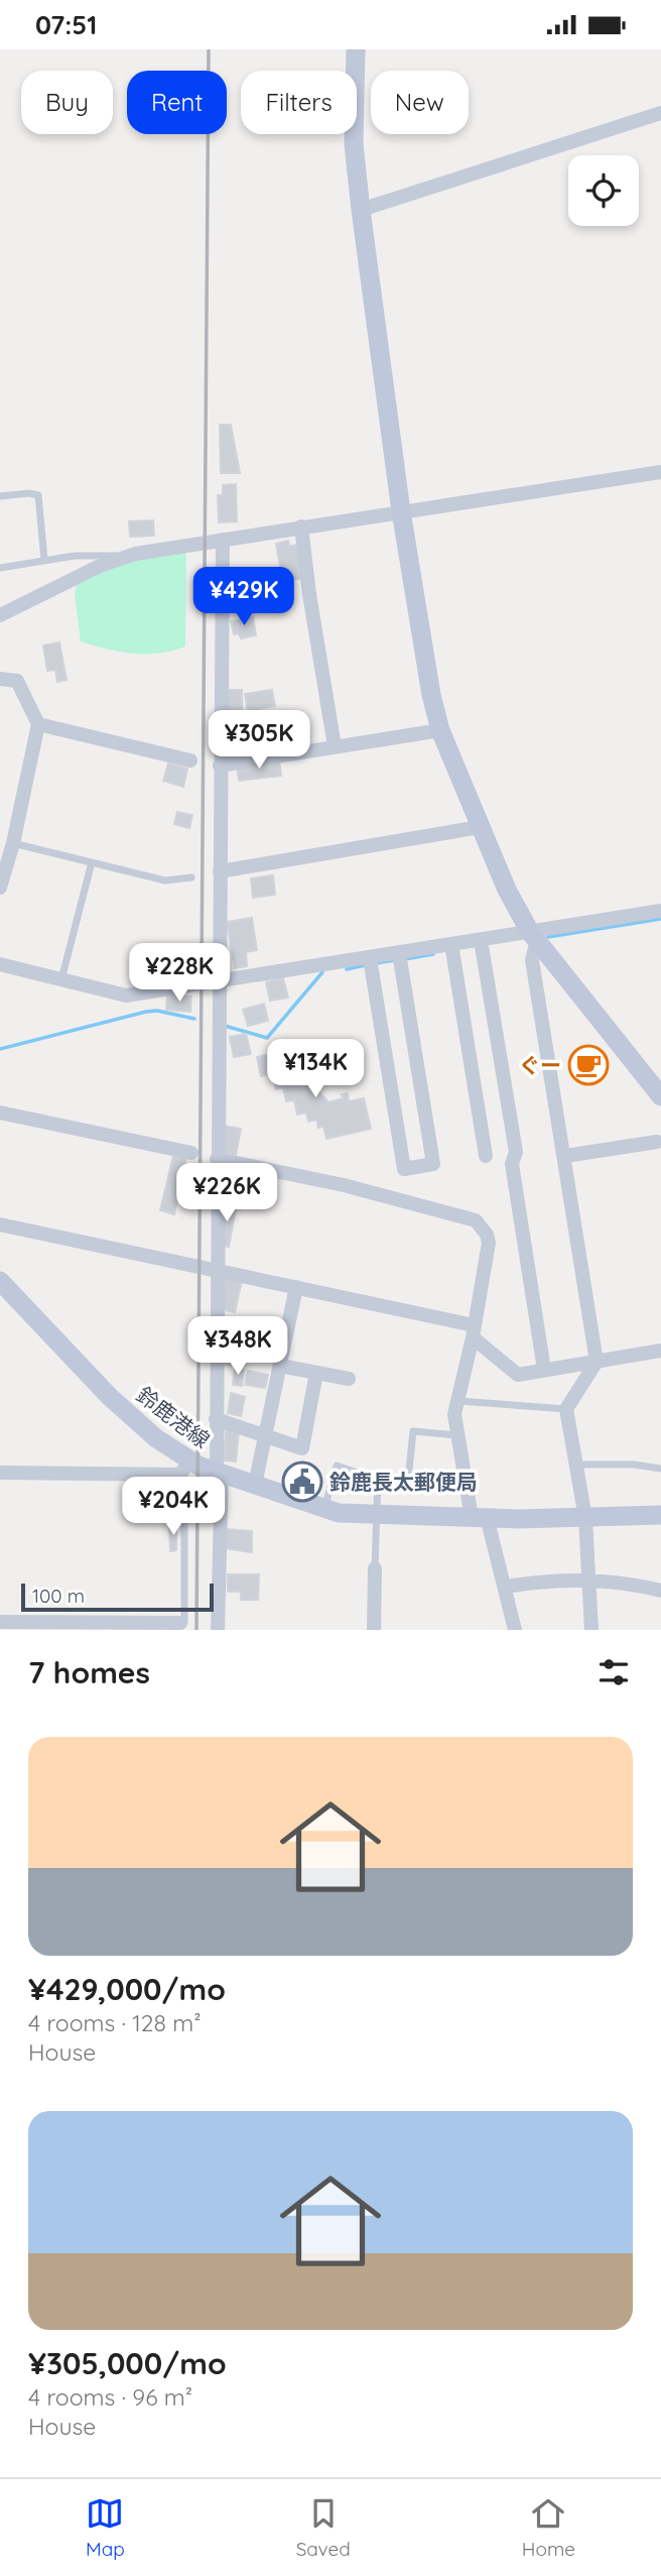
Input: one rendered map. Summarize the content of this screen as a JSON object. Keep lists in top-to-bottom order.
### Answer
{
  "streets": {
    "street": ["鈴鹿港線"]
  },
  "places": {
    "cafe": ["ぐー"],
    "public building": ["鈴鹿長太郵便局"]
  },
  "scale_bar": "100 m",
  "page": {
    "status": "07:51",
    "chip": [
      "Buy",
      "Rent",
      "Filters",
      "New"
    ],
    "price": [
      "¥429K",
      "¥305K",
      "¥228K",
      "¥134K",
      "¥226K",
      "¥348K",
      "¥204K"
    ],
    "scale": "100 m",
    "heading": "7 homes",
    "list": [
      {
        "name": "¥429,000/mo",
        "note": "4 rooms · 128 m² · House"
      },
      {
        "name": "¥305,000/mo",
        "note": "4 rooms · 96 m² · House"
      }
    ],
    "tabs": ["Map", "Saved", "Home"]
  }
}
